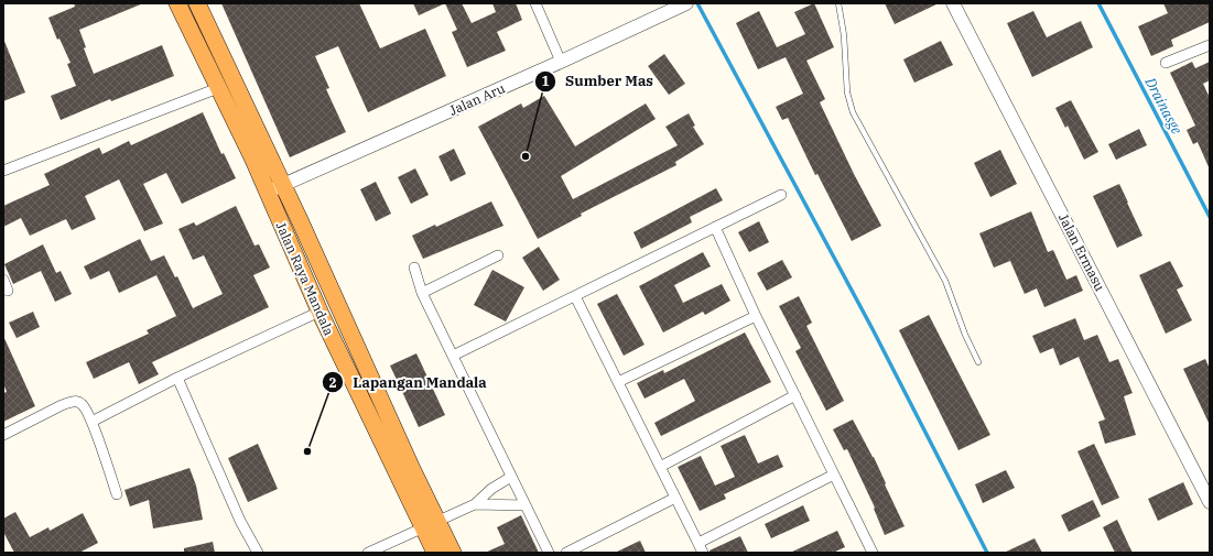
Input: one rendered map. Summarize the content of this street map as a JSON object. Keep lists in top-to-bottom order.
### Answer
{
  "streets": {
    "highway": ["Jalan Raya Mandala"],
    "street": ["Jalan Aru", "Jalan Ermasu"]
  },
  "crossings": [
    ["Jalan Aru", "Jalan Raya Mandala"]
  ],
  "water": ["Drainasge"],
  "places": ["Sumber Mas", "Lapangan Mandala"]
}
